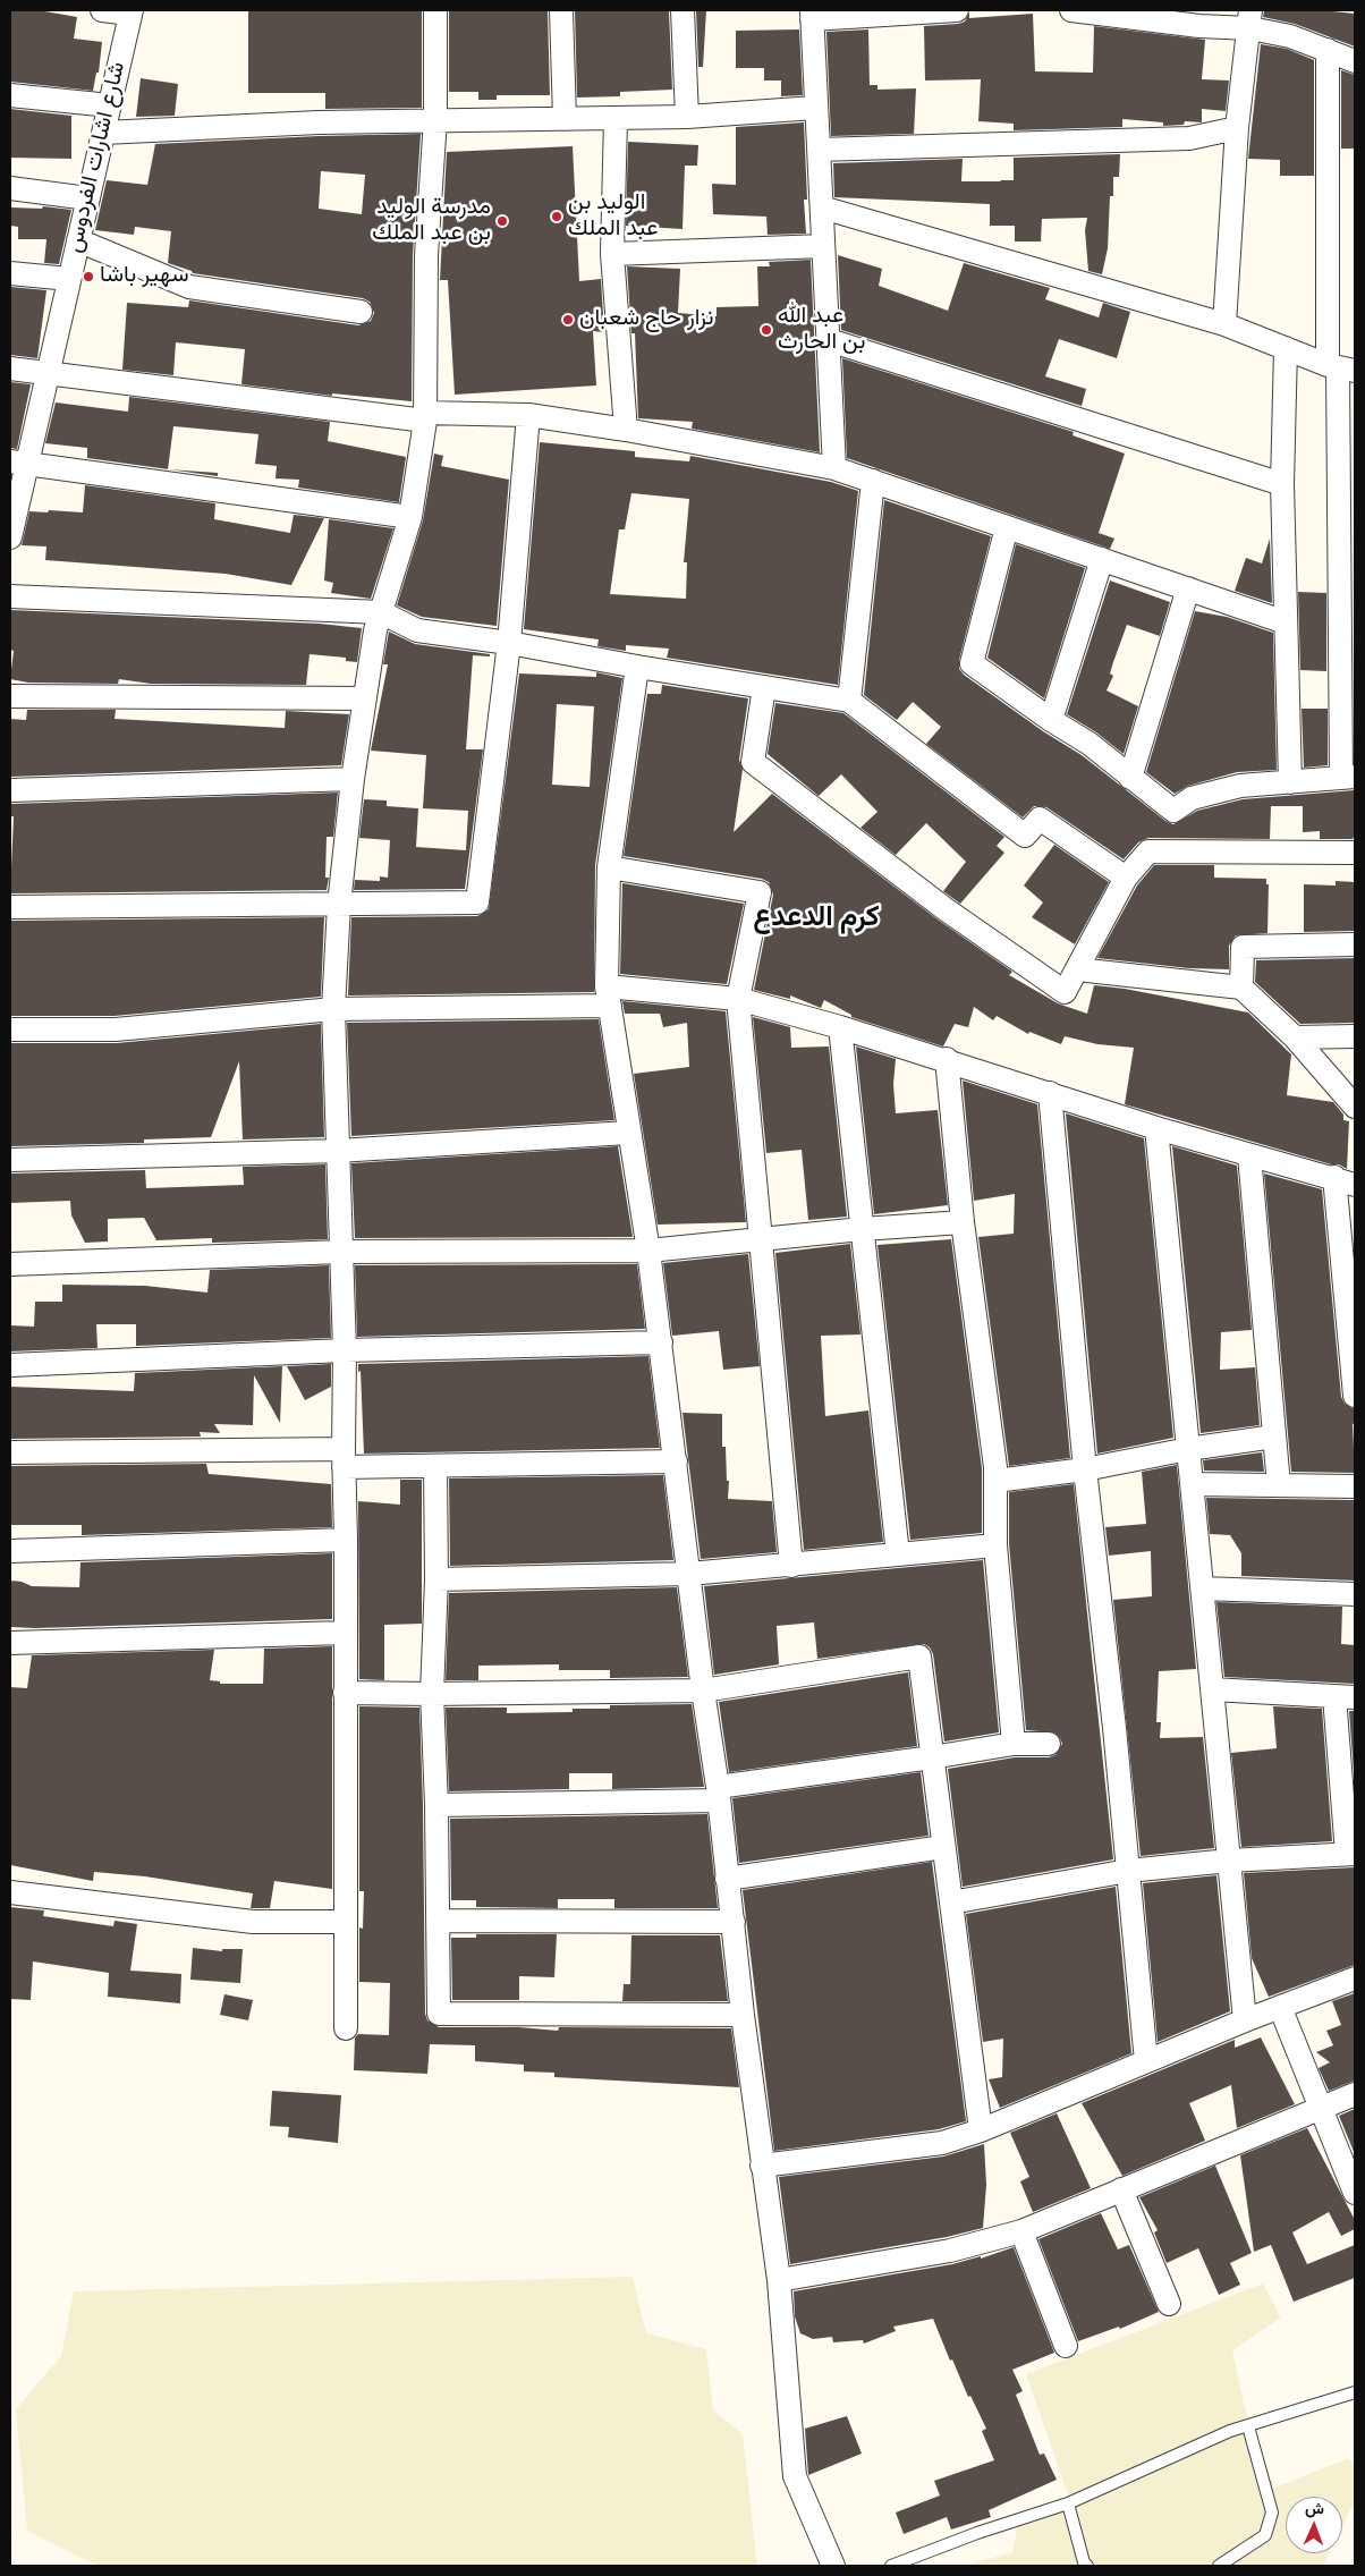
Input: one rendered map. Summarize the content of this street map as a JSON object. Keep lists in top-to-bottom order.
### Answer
{
  "streets": {
    "street": ["شارع اشارات الفردوس"]
  },
  "districts": ["كرم الدعدع"],
  "places": [
    "الوليد بن عبد الملك",
    "مدرسة الوليد بن عبد الملك",
    "سهير باشا",
    "نزار حاج شعبان",
    "عبد الله بن الحارث"
  ],
  "north": "top"
}
